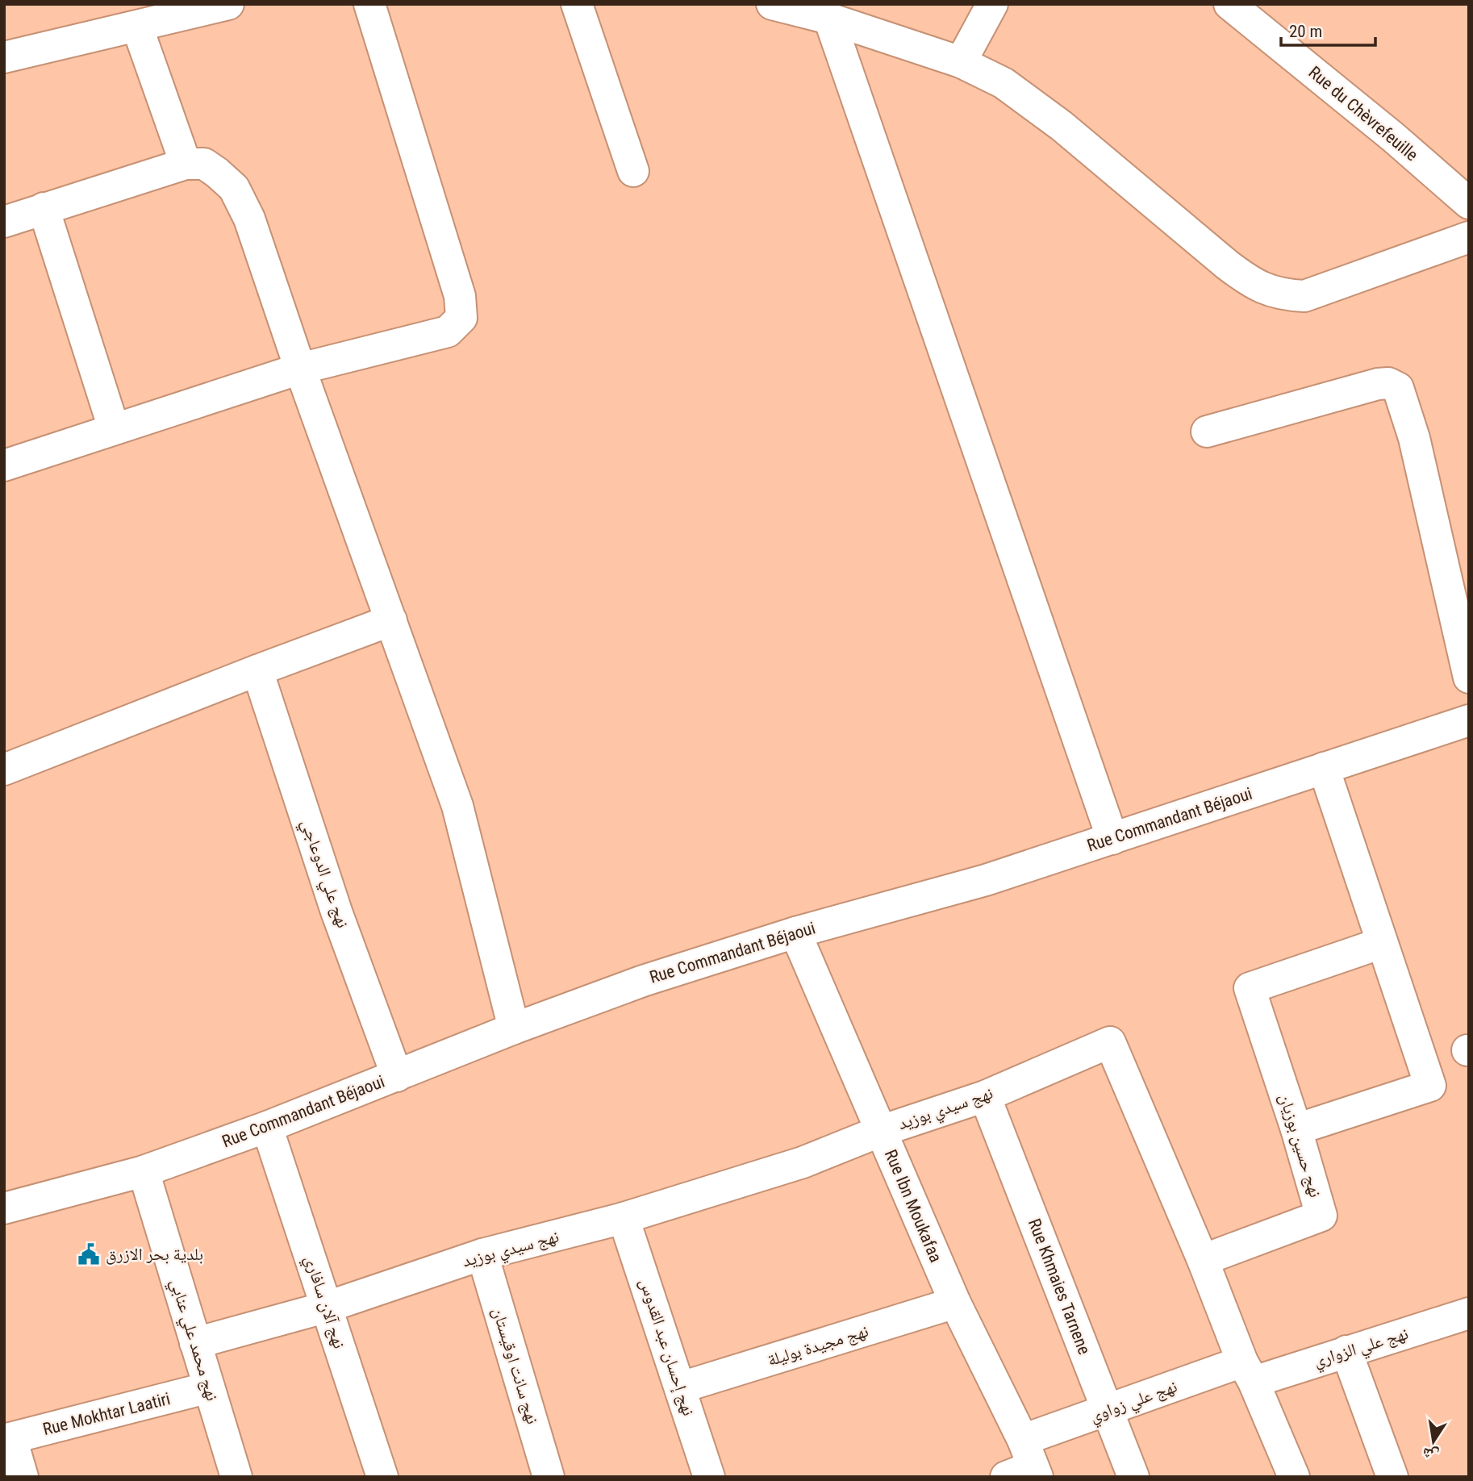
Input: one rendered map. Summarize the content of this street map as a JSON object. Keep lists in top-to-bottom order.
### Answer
{
  "streets": {
    "street": [
      "Rue du Chèvrefeuille",
      "Rue Commandant Béjaoui",
      "نهج علي الدوعاجي",
      "نهج سيدي بوزيد",
      "نهج حسين بوزيان",
      "Rue Ibn Moukafaa",
      "Rue Khmaies Tarnene",
      "نهج آلان سافاري",
      "نهج محمد علي عنابي",
      "نهج مجيدة بوليلة",
      "نهج إحسان عبد القدوس",
      "نهج علي الزواري",
      "نهج سانت اوقيستان",
      "نهج علي زواوي",
      "Rue Mokhtar Laatiri"
    ]
  },
  "crossings": [
    ["Rue Commandant Béjaoui", "نهج علي الدوعاجي"],
    ["Rue Commandant Béjaoui", "Rue Ibn Moukafaa"],
    ["Rue Commandant Béjaoui", "نهج آلان سافاري"],
    ["Rue Commandant Béjaoui", "نهج محمد علي عنابي"],
    ["نهج سيدي بوزيد", "نهج حسين بوزيان"],
    ["نهج سيدي بوزيد", "Rue Ibn Moukafaa"],
    ["نهج سيدي بوزيد", "Rue Khmaies Tarnene"],
    ["نهج سيدي بوزيد", "نهج آلان سافاري"],
    ["نهج سيدي بوزيد", "نهج محمد علي عنابي"],
    ["نهج سيدي بوزيد", "نهج إحسان عبد القدوس"],
    ["نهج سيدي بوزيد", "نهج علي الزواري"],
    ["نهج سيدي بوزيد", "نهج سانت اوقيستان"],
    ["نهج سيدي بوزيد", "نهج علي زواوي"],
    ["Rue Ibn Moukafaa", "نهج مجيدة بوليلة"],
    ["Rue Ibn Moukafaa", "نهج علي زواوي"],
    ["Rue Khmaies Tarnene", "نهج علي زواوي"],
    ["نهج محمد علي عنابي", "Rue Mokhtar Laatiri"],
    ["نهج مجيدة بوليلة", "نهج إحسان عبد القدوس"],
    ["نهج علي الزواري", "نهج علي زواوي"]
  ],
  "places": {
    "public building": ["بلدية بحر الازرق"]
  },
  "scale_bar": "20 m",
  "north": "bottom"
}
